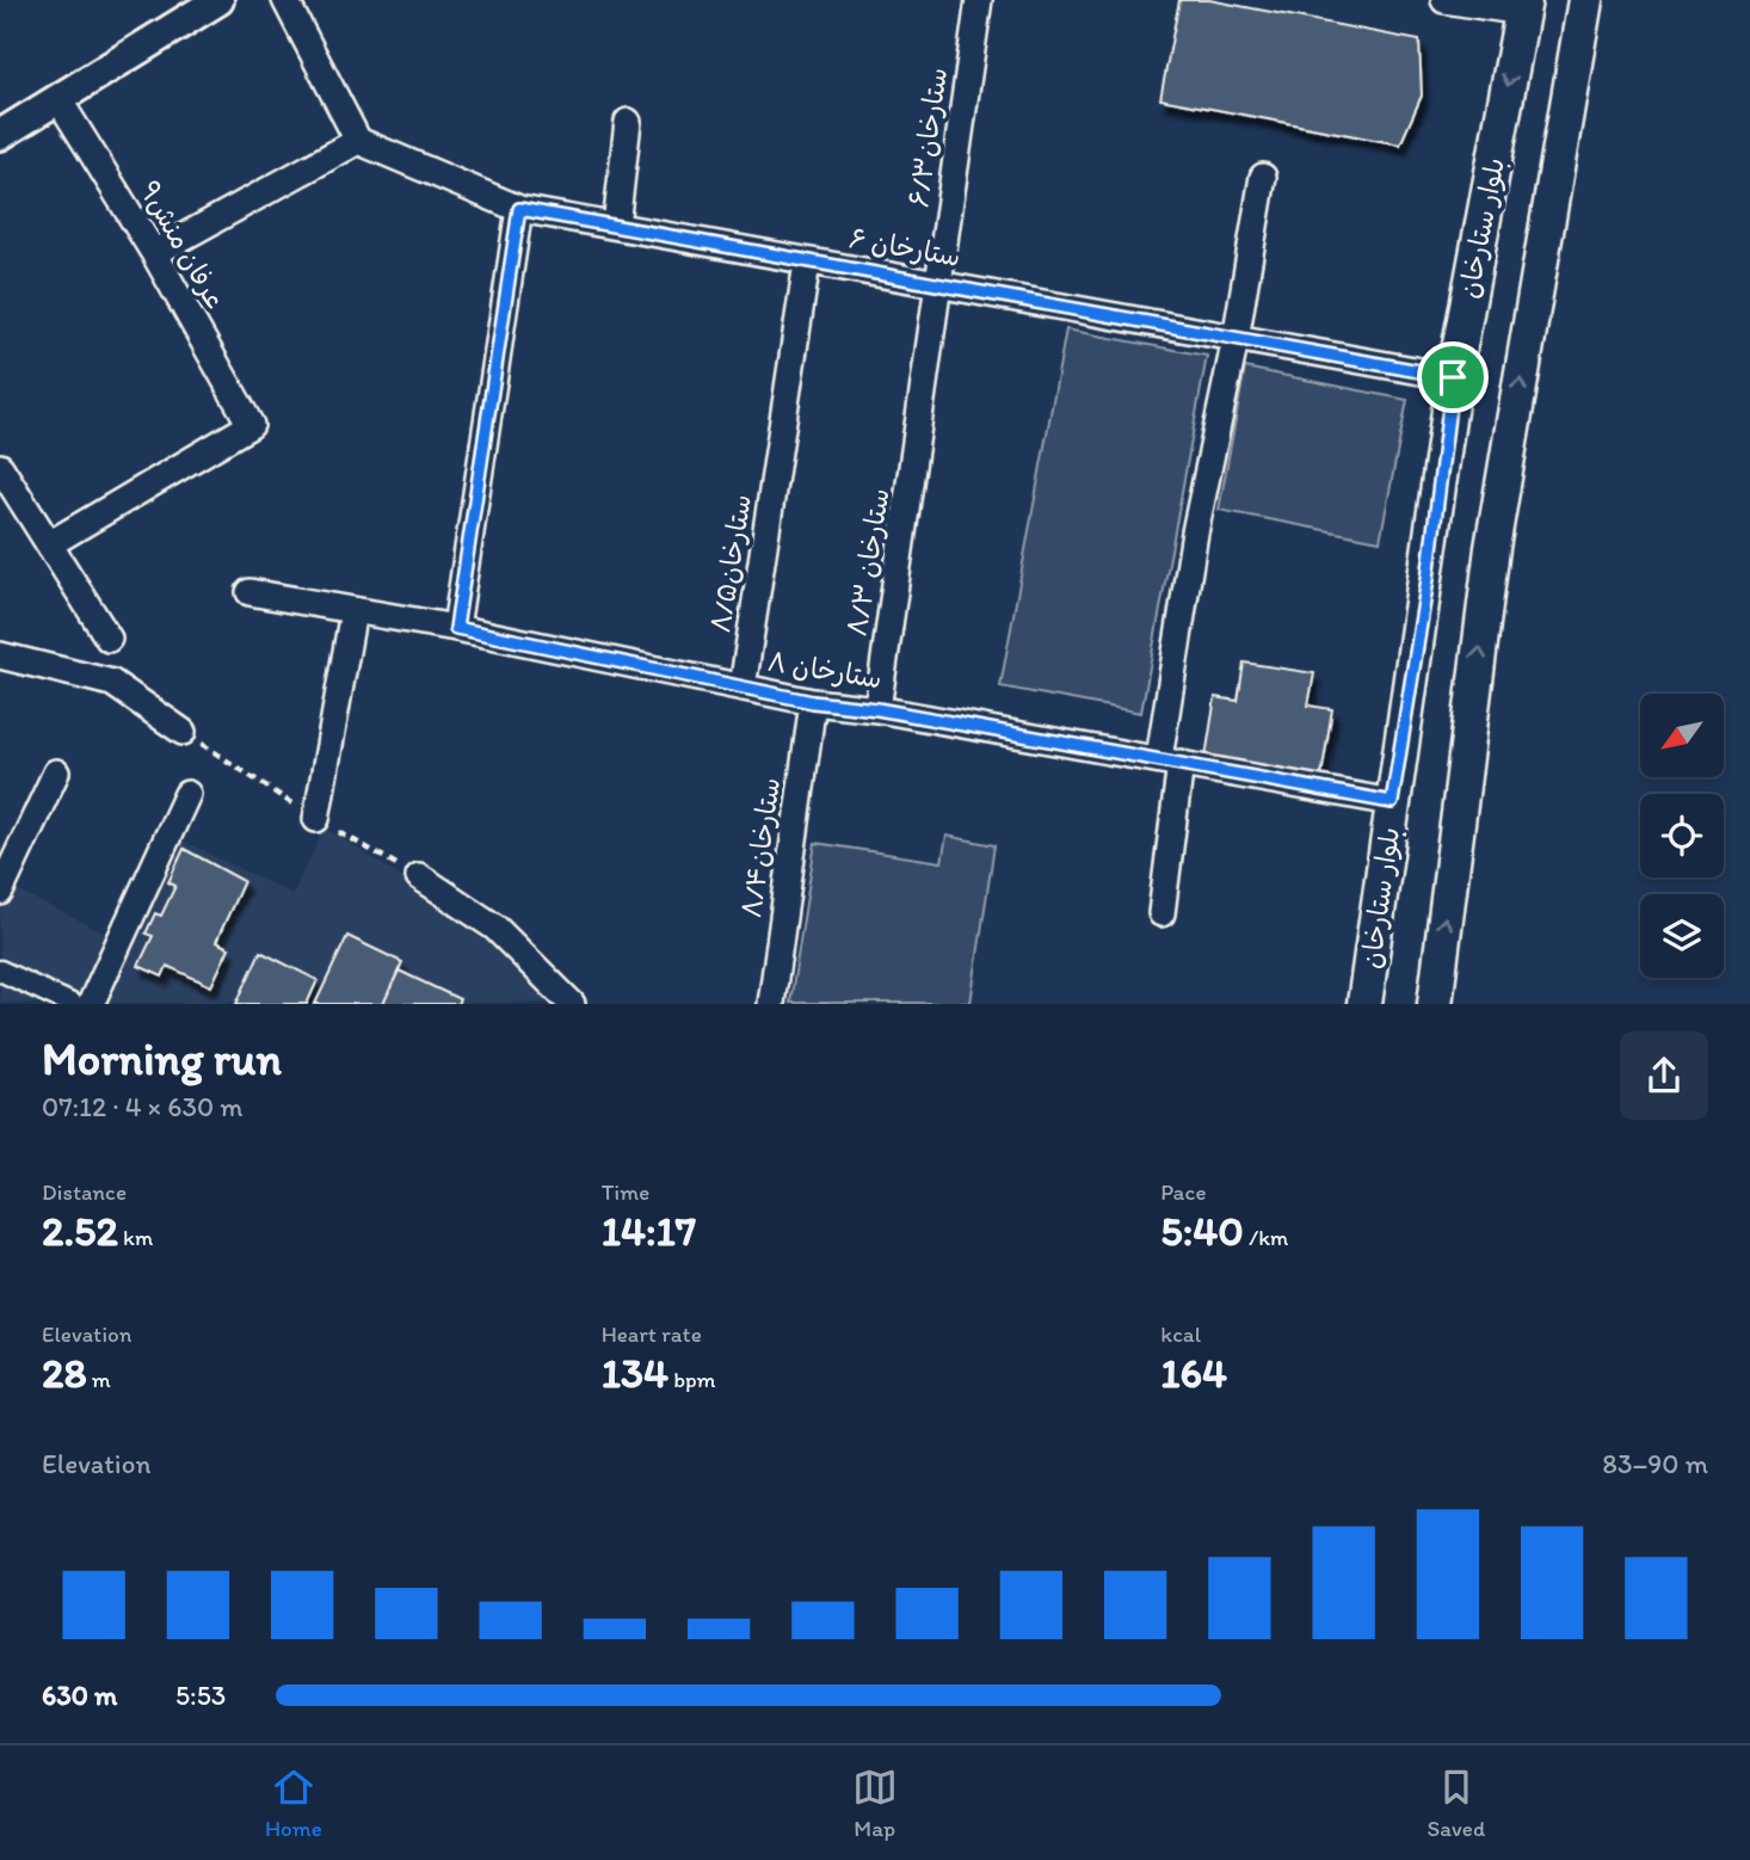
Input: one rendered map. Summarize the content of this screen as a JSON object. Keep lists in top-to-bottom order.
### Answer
{
  "streets": {
    "main road": ["بلوار ستارخان"],
    "street": [
      "ستارخان۶/۳",
      "عرفان منش۹",
      "ستارخان ۶",
      "ستارخان ۸/۳",
      "ستارخان۸/۵",
      "ستارخان ۸",
      "ستارخان۸/۴"
    ]
  },
  "crossings": [
    ["ستارخان۶/۳", "ستارخان ۶"],
    ["ستارخان۶/۳", "ستارخان ۸/۳"],
    ["بلوار ستارخان", "ستارخان ۶"],
    ["بلوار ستارخان", "ستارخان ۸"],
    ["ستارخان ۶", "ستارخان۸/۵"],
    ["ستارخان ۸/۳", "ستارخان ۸"],
    ["ستارخان۸/۵", "ستارخان ۸"],
    ["ستارخان ۸", "ستارخان۸/۴"]
  ],
  "north": "bottom left",
  "page": {
    "heading": ["Morning run", "07:12 · 4 × 630 m"],
    "stats": [
      ["Distance", "2.52 km"],
      ["Time", "14:17"],
      ["Pace", "5:40 /km"],
      ["Elevation", "28 m"],
      ["Heart rate", "134 bpm"],
      ["kcal", "164"]
    ],
    "chart": ["Elevation", "83–90 m"],
    "list": [
      {
        "name": "630 m",
        "note": "5:53"
      }
    ],
    "tabs": ["Home", "Map", "Saved"]
  }
}
